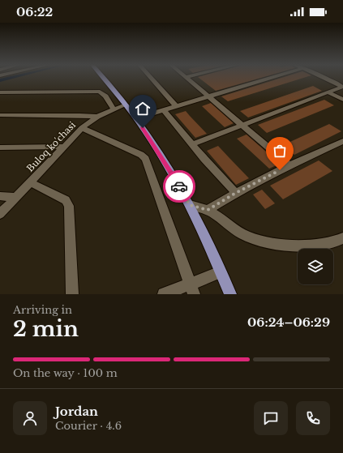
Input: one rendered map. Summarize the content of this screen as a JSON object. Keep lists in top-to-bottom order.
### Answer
{
  "streets": {
    "street": ["Buloq ko'chasi"]
  },
  "page": {
    "status": "06:22",
    "heading": ["2 min", "Arriving in", "06:24–06:29"],
    "panel": ["Jordan", "Courier · 4.6"],
    "bar": "On the way · 100 m"
  }
}
